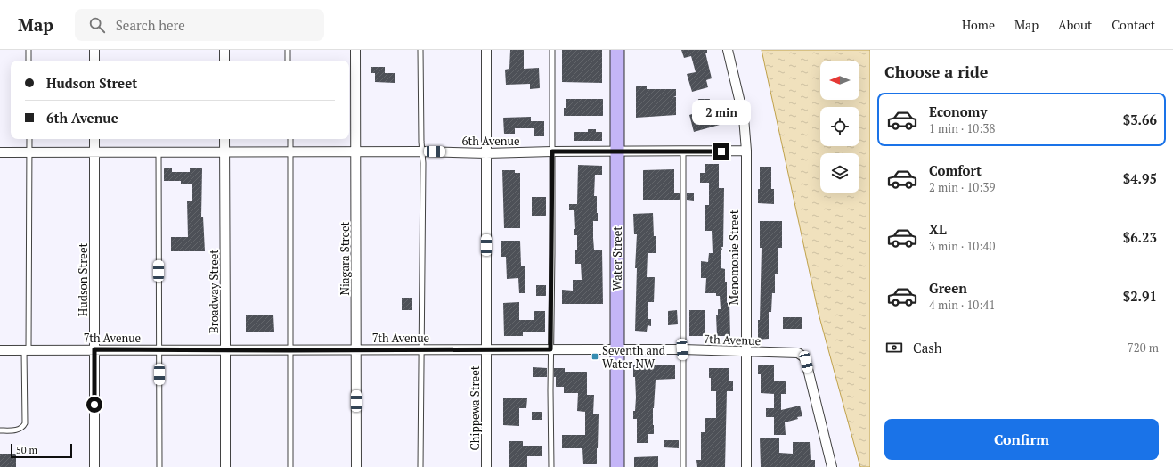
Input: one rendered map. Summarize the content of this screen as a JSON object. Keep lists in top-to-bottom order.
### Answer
{
  "streets": {
    "main road": ["Water Street"],
    "street": [
      "6th Avenue",
      "Menomonie Street",
      "Niagara Street",
      "Hudson Street",
      "Broadway Street",
      "7th Avenue",
      "Chippewa Street"
    ]
  },
  "crossings": [
    ["6th Avenue", "Menomonie Street"],
    ["6th Avenue", "Niagara Street"],
    ["6th Avenue", "Water Street"],
    ["6th Avenue", "Hudson Street"],
    ["6th Avenue", "Broadway Street"],
    ["6th Avenue", "Chippewa Street"],
    ["Menomonie Street", "7th Avenue"],
    ["Niagara Street", "7th Avenue"],
    ["Water Street", "7th Avenue"],
    ["Hudson Street", "7th Avenue"],
    ["Broadway Street", "7th Avenue"],
    ["7th Avenue", "Chippewa Street"]
  ],
  "places": {
    "transit": ["Seventh and Water NW"]
  },
  "scale_bar": "50 m",
  "north": "left",
  "page": {
    "header": "Map",
    "search": "Search here",
    "nav": [
      "Home",
      "Map",
      "About",
      "Contact"
    ],
    "heading": "Choose a ride",
    "banner": ["Hudson Street", "6th Avenue"],
    "list": [
      {
        "name": "Economy",
        "note": "1 min · 10:38",
        "value": "$3.66"
      },
      {
        "name": "Comfort",
        "note": "2 min · 10:39",
        "value": "$4.95"
      },
      {
        "name": "XL",
        "note": "3 min · 10:40",
        "value": "$6.23"
      },
      {
        "name": "Green",
        "note": "4 min · 10:41",
        "value": "$2.91"
      }
    ],
    "bubble": "2 min",
    "pay": ["Cash", "720 m"],
    "buttons": "Confirm",
    "scale": "50 m"
  }
}
